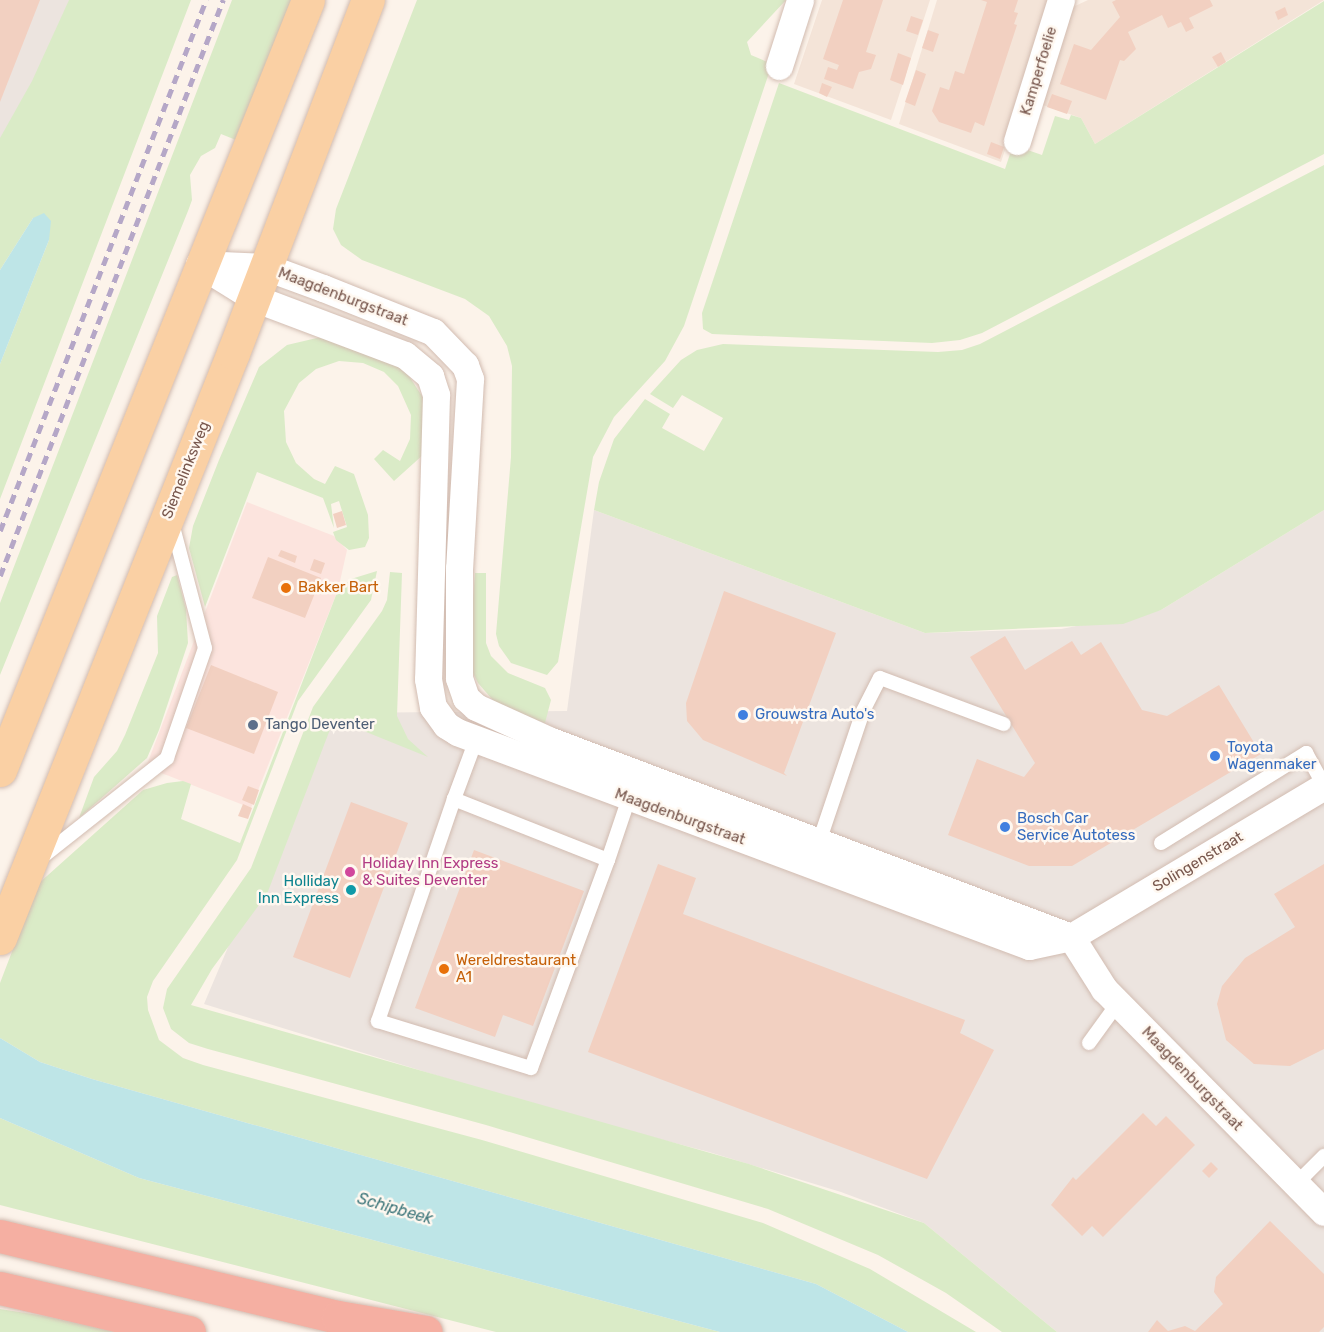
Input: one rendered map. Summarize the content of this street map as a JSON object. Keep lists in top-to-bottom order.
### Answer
{
  "streets": {
    "main road": ["Siemelinksweg"],
    "street": ["Kamperfoelie", "Maagdenburgstraat", "Solingenstraat"]
  },
  "crossings": [
    ["Maagdenburgstraat", "Siemelinksweg"],
    ["Maagdenburgstraat", "Solingenstraat"]
  ],
  "water": ["Schipbeek"],
  "places": [
    "Bakker Bart",
    "Grouwstra Auto's",
    "Tango Deventer",
    "Toyota Wagenmaker",
    "Bosch Car Service Autotess",
    "Holiday Inn Express & Suites Deventer",
    "Holliday Inn Express",
    "Wereldrestaurant A1"
  ]
}
